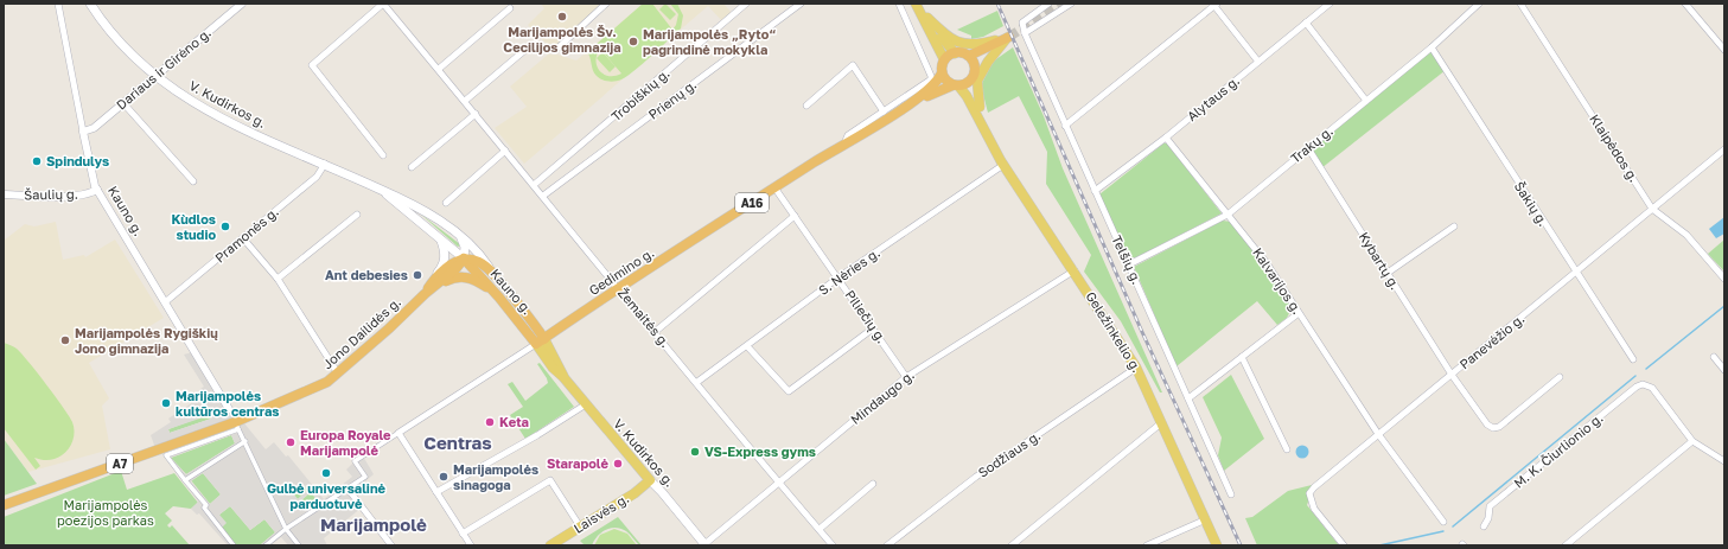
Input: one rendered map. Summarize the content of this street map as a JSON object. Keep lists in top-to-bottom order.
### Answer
{
  "streets": {
    "highway": [
      "V. Kudirkos g.",
      "A16",
      "Kauno g.",
      "Gedimino g.",
      "Jono Dailidės g.",
      "A7"
    ],
    "main road": ["Geležinkelio g.", "Laisvės g."],
    "street": [
      "Dariaus ir Girėno g.",
      "Trobiškių g.",
      "Alytaus g.",
      "Prienų g.",
      "Trakų g.",
      "Klaipėdos g.",
      "Šaulių g.",
      "Šakių g.",
      "Pramonės g.",
      "Telšių g.",
      "Kybartų g.",
      "S. Nėries g.",
      "Kalvarijos g.",
      "Piliečių g.",
      "Žemaitės g.",
      "Panevėžio g.",
      "Mindaugo g.",
      "M. K. Čiurlionio g.",
      "Sodžiaus g."
    ]
  },
  "crossings": [
    ["Dariaus ir Girėno g.", "V. Kudirkos g."],
    ["Dariaus ir Girėno g.", "Kauno g."],
    ["Trobiškių g.", "Žemaitės g."],
    ["Alytaus g.", "Telšių g."],
    ["Alytaus g.", "Kalvarijos g."],
    ["Prienų g.", "Žemaitės g."],
    ["V. Kudirkos g.", "Kauno g."],
    ["V. Kudirkos g.", "Pramonės g."],
    ["V. Kudirkos g.", "Gedimino g."],
    ["V. Kudirkos g.", "Jono Dailidės g."],
    ["V. Kudirkos g.", "Mindaugo g."],
    ["V. Kudirkos g.", "Laisvės g."],
    ["Trakų g.", "Šakių g."],
    ["Trakų g.", "Telšių g."],
    ["Trakų g.", "Kybartų g."],
    ["Trakų g.", "Kalvarijos g."],
    ["Klaipėdos g.", "Panevėžio g."],
    ["Šaulių g.", "Kauno g."],
    ["Šakių g.", "Panevėžio g."],
    ["Kauno g.", "Pramonės g."],
    ["Kauno g.", "Gedimino g."],
    ["Kauno g.", "Jono Dailidės g."],
    ["Kybartų g.", "Panevėžio g."],
    ["Gedimino g.", "Piliečių g."],
    ["Gedimino g.", "Žemaitės g."],
    ["Gedimino g.", "Geležinkelio g."],
    ["S. Nėries g.", "Piliečių g."],
    ["S. Nėries g.", "Žemaitės g."],
    ["S. Nėries g.", "Geležinkelio g."],
    ["Kalvarijos g.", "Panevėžio g."],
    ["Piliečių g.", "Mindaugo g."],
    ["Žemaitės g.", "Mindaugo g."],
    ["Geležinkelio g.", "Mindaugo g."],
    ["Geležinkelio g.", "Sodžiaus g."],
    ["Jono Dailidės g.", "A7"]
  ],
  "districts": ["Centras", "Marijampolė"],
  "parks": ["Marijampolės poezijos parkas"],
  "places": [
    "Marijampolės Šv. Cecilijos gimnazija",
    "Marijampolės „Ryto“ pagrindinė mokykla",
    "Spindulys",
    "Kùdlos studio",
    "Ant debesies",
    "Marijampolės Rygiškių Jono gimnazija",
    "Marijampolės kultūros centras",
    "Keta",
    "Europa Royale Marijampolė",
    "VS-Express gyms",
    "Starapolė",
    "Gulbė universalinė parduotuvė",
    "Marijampolės sinagoga"
  ]
}
